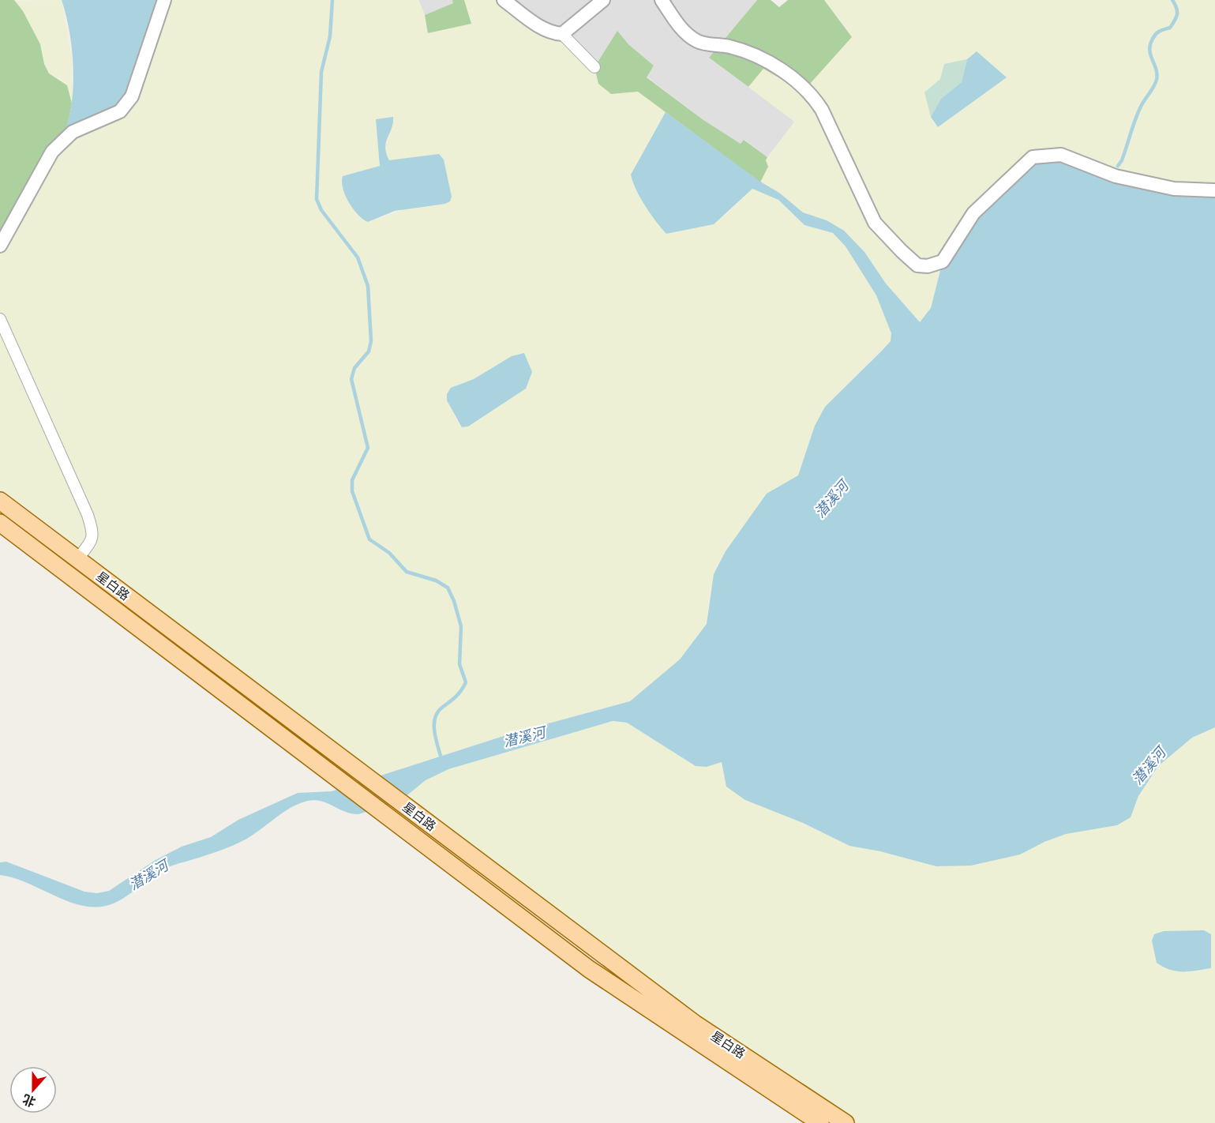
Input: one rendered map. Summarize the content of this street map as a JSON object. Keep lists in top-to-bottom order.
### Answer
{
  "streets": {
    "main road": ["星白路"]
  },
  "water": ["潜溪河"],
  "north": "bottom"
}
